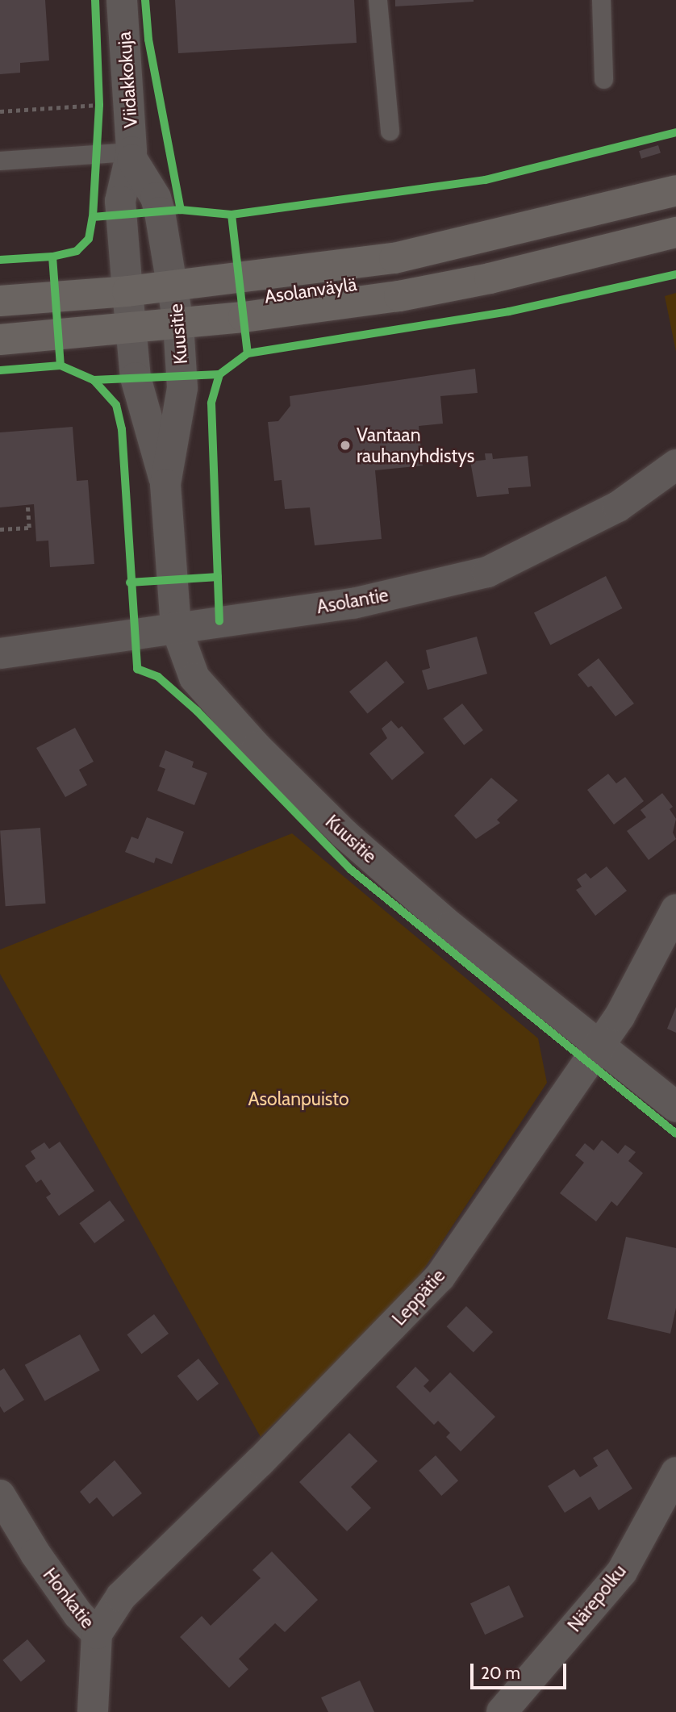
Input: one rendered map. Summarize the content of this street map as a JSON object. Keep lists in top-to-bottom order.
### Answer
{
  "streets": {
    "main road": ["Asolanväylä"],
    "street": [
      "Viidakkokuja",
      "Kuusitie",
      "Asolantie",
      "Leppätie",
      "Honkatie",
      "Närepolku"
    ]
  },
  "crossings": [
    ["Viidakkokuja", "Asolanväylä"],
    ["Viidakkokuja", "Kuusitie"],
    ["Asolanväylä", "Kuusitie"],
    ["Kuusitie", "Asolantie"],
    ["Kuusitie", "Leppätie"],
    ["Leppätie", "Honkatie"]
  ],
  "parks": ["Asolanpuisto"],
  "places": ["Vantaan rauhanyhdistys"],
  "scale_bar": "20 m"
}
